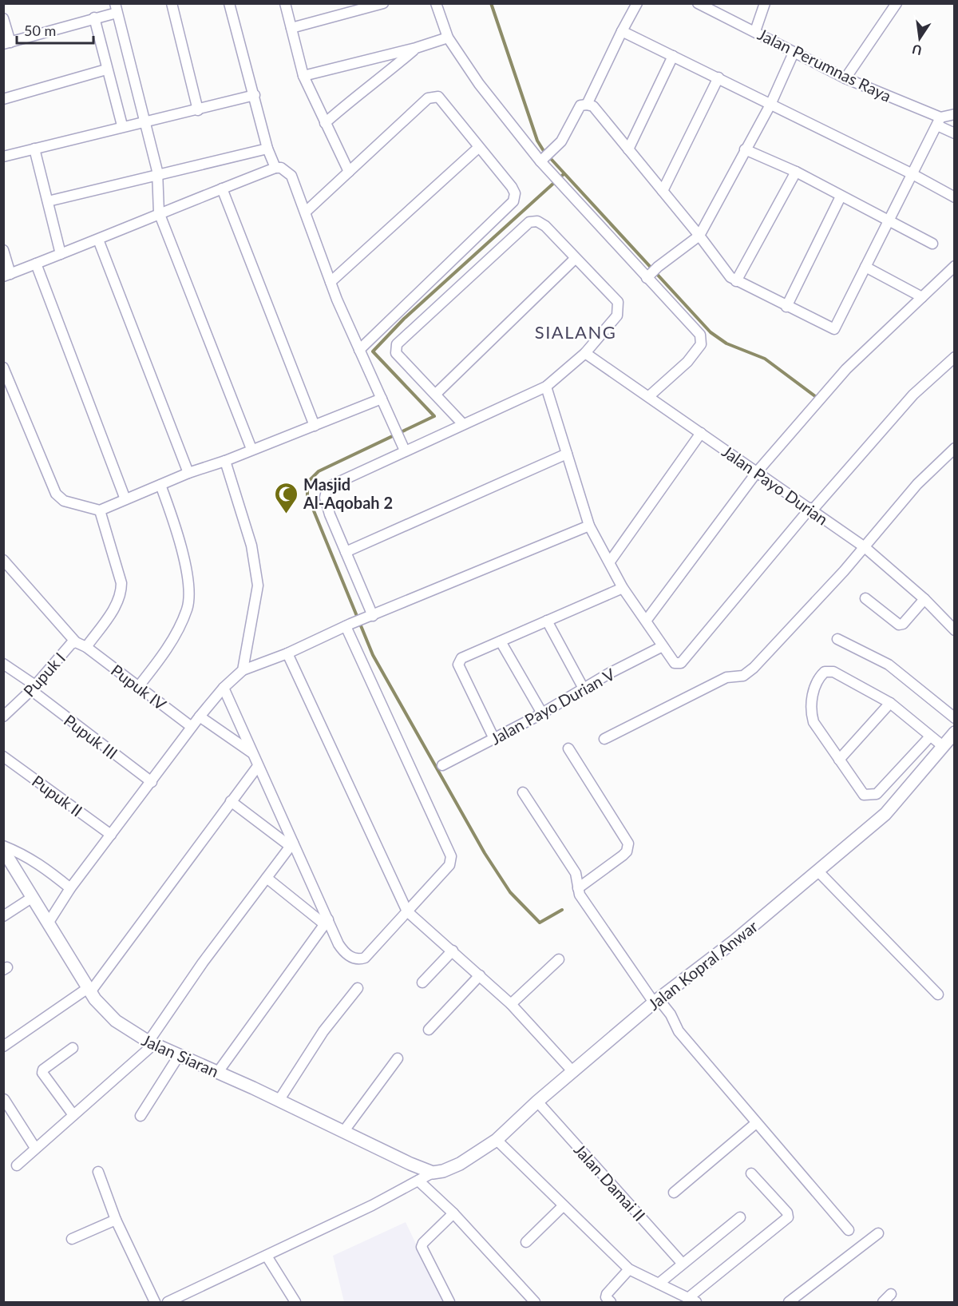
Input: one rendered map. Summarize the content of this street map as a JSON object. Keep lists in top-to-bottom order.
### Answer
{
  "streets": {
    "street": [
      "Jalan Perumnas Raya",
      "Jalan Payo Durian",
      "Pupuk I",
      "Pupuk IV",
      "Jalan Payo Durian V",
      "Pupuk III",
      "Pupuk II",
      "Jalan Kopral Anwar",
      "Jalan Siaran",
      "Jalan Damai II"
    ]
  },
  "crossings": [
    ["Pupuk I", "Pupuk IV"],
    ["Pupuk I", "Pupuk III"],
    ["Jalan Kopral Anwar", "Jalan Siaran"],
    ["Jalan Kopral Anwar", "Jalan Damai II"]
  ],
  "districts": ["SIALANG"],
  "places": {
    "mosque": ["Masjid Al-Aqobah 2"]
  },
  "scale_bar": "50 m",
  "north": "bottom"
}
